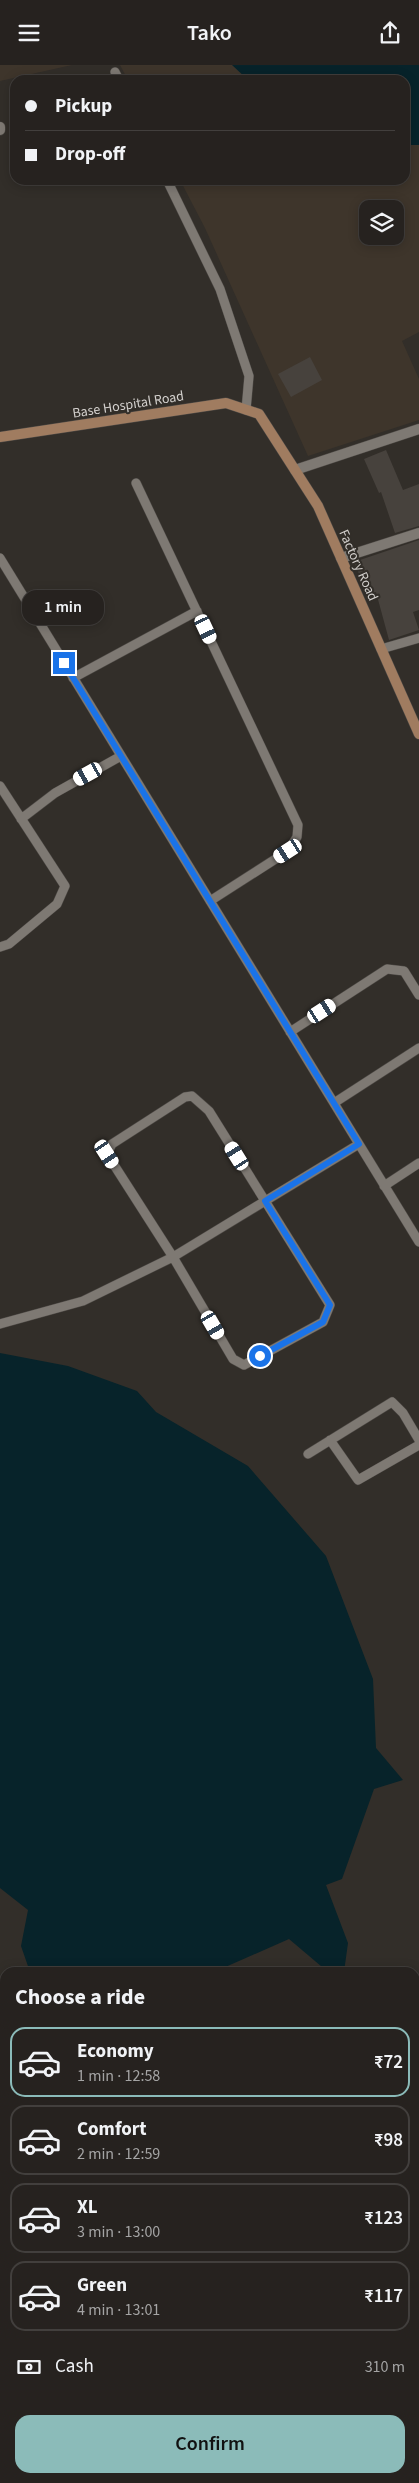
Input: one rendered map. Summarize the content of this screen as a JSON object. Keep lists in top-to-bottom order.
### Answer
{
  "streets": {
    "street": ["Base Hospital Road", "Factory Road"]
  },
  "crossings": [
    ["Base Hospital Road", "Factory Road"]
  ],
  "page": {
    "header": "Tako",
    "banner": ["Pickup", "Drop-off"],
    "bubble": "1 min",
    "heading": "Choose a ride",
    "list": [
      {
        "name": "Economy",
        "note": "1 min · 12:58",
        "value": "₹72"
      },
      {
        "name": "Comfort",
        "note": "2 min · 12:59",
        "value": "₹98"
      },
      {
        "name": "XL",
        "note": "3 min · 13:00",
        "value": "₹123"
      },
      {
        "name": "Green",
        "note": "4 min · 13:01",
        "value": "₹117"
      }
    ],
    "pay": ["Cash", "310 m"],
    "buttons": "Confirm"
  }
}
